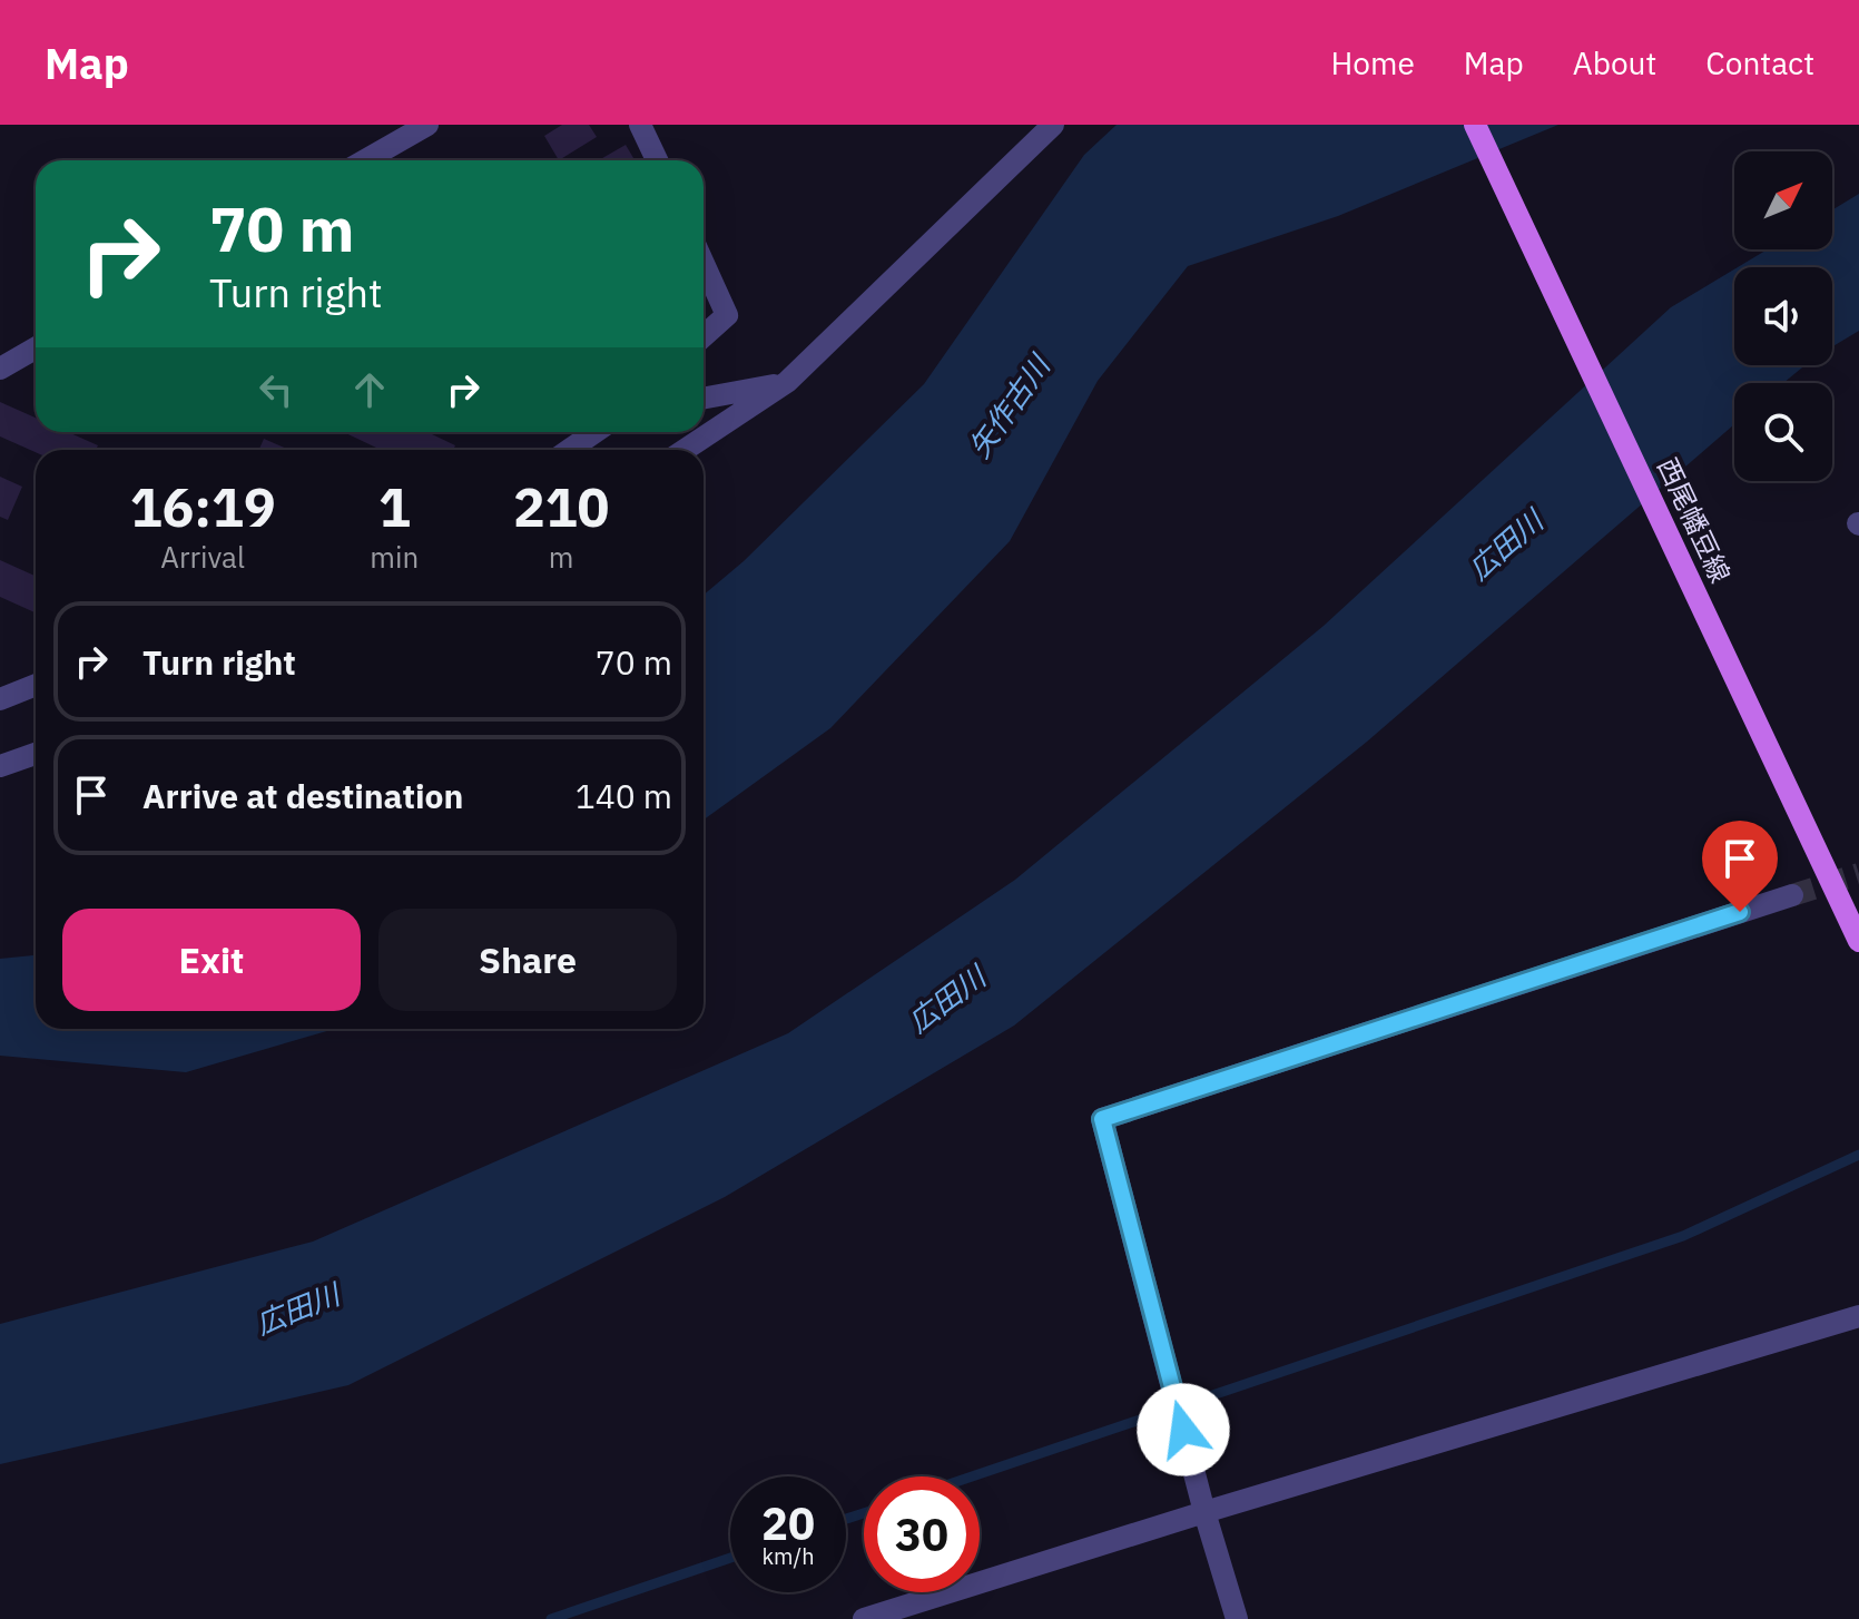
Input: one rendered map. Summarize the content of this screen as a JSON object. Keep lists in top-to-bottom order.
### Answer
{
  "streets": {
    "main road": ["西尾幡豆線"]
  },
  "water": ["矢作古川", "広田川"],
  "north": "top right",
  "page": {
    "header": "Map",
    "nav": [
      "Home",
      "Map",
      "About",
      "Contact"
    ],
    "turn": ["70 m", "Turn right"],
    "eta": [
      "16:19",
      "Arrival",
      "1",
      "min",
      "210",
      "m"
    ],
    "list": [
      {
        "name": "Turn right",
        "value": "70 m"
      },
      {
        "name": "Arrive at destination",
        "value": "140 m"
      }
    ],
    "buttons": ["Exit", "Share"],
    "speed": "20 km/h",
    "limit": "30"
  }
}
